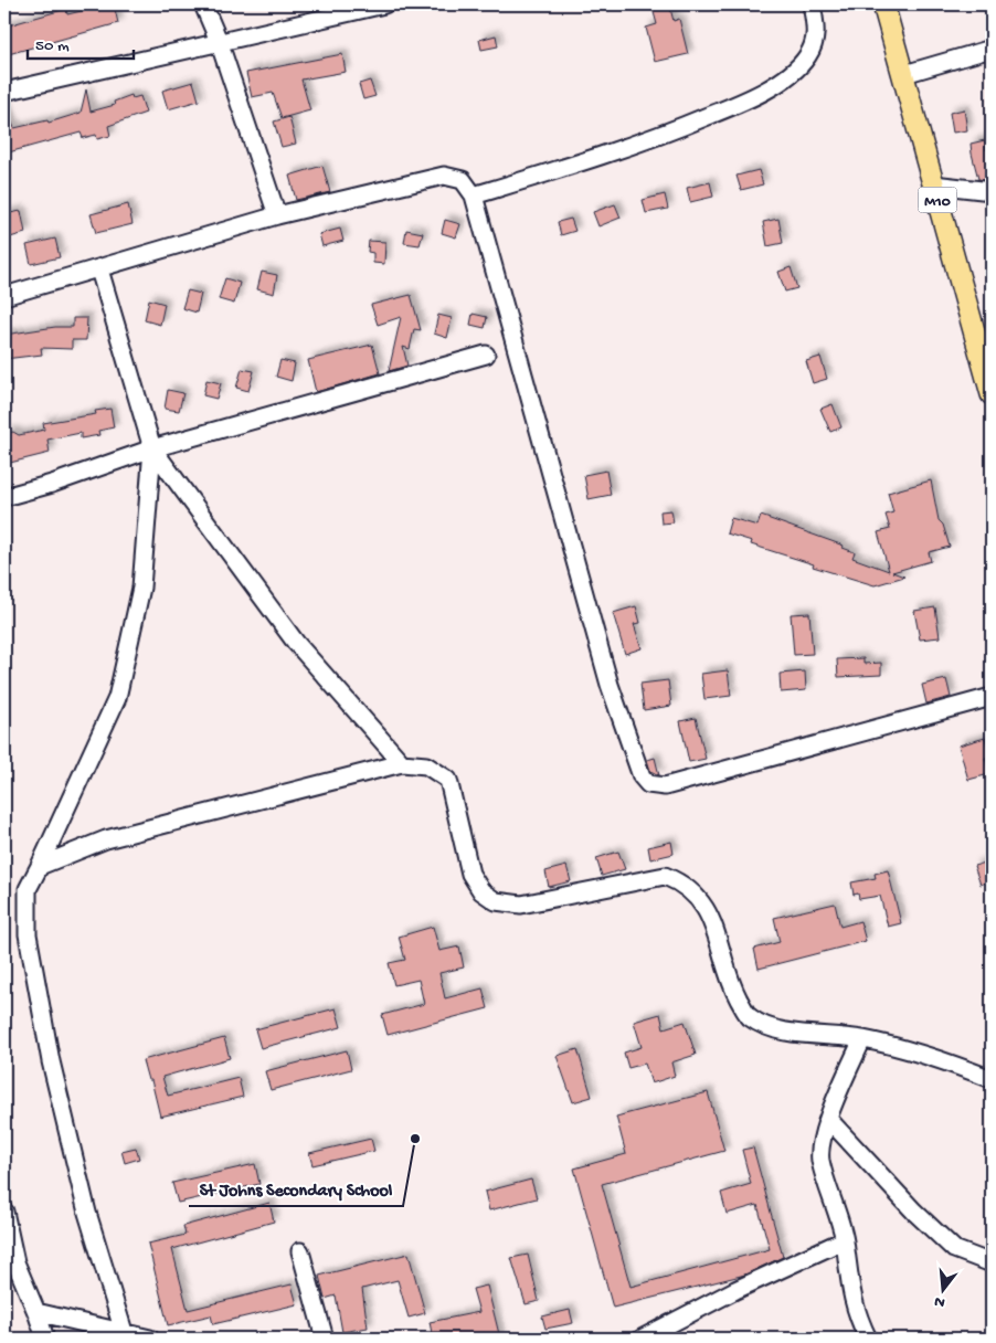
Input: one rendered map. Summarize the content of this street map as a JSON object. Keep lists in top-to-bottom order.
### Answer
{
  "streets": {
    "main road": ["M10"]
  },
  "places": ["St Johns Secondary School"],
  "scale_bar": "50 m",
  "north": "bottom"
}
